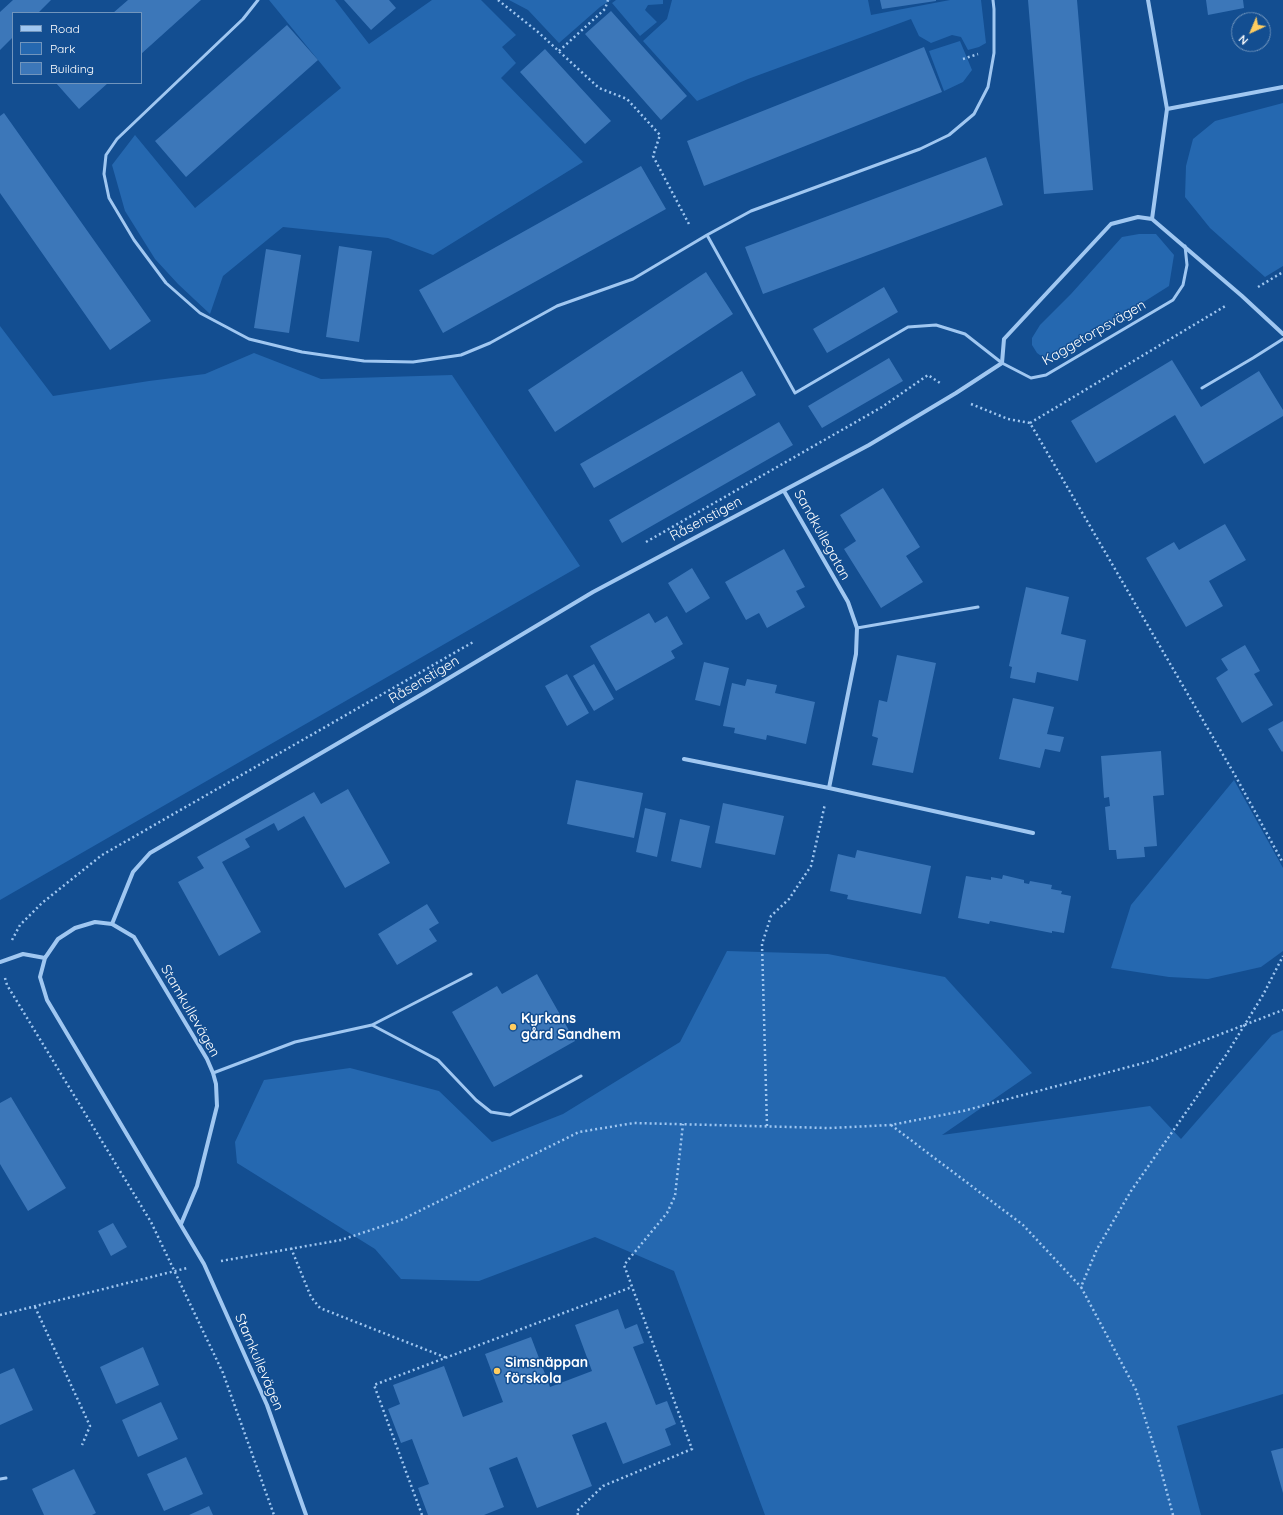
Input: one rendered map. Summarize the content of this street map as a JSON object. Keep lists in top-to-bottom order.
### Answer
{
  "streets": {
    "street": ["Råsenstigen", "Sandkullegatan", "Stamkullevägen"],
    "lane": ["Kaggetorpsvägen"]
  },
  "crossings": [
    ["Kaggetorpsvägen", "Sandkullegatan"],
    ["Råsenstigen", "Sandkullegatan"],
    ["Råsenstigen", "Stamkullevägen"]
  ],
  "places": ["Kyrkans gård Sandhem", "Simsnäppan förskola"],
  "legend": ["Road", "Park", "Building"],
  "north": "bottom left"
}
